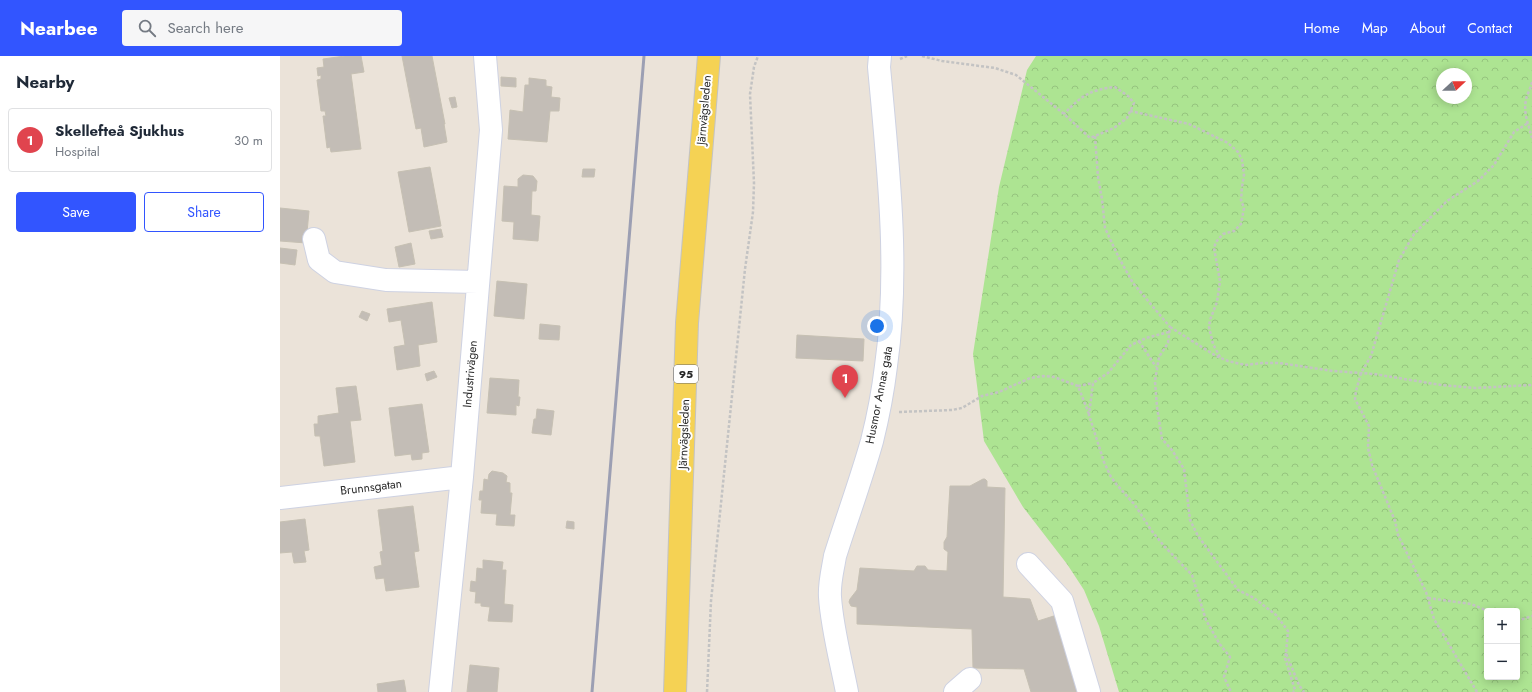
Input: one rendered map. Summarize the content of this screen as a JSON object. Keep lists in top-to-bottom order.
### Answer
{
  "streets": {
    "main road": ["Järnvägsleden", "95"],
    "street": ["Industrivägen", "Husmor Annas gata", "Brunnsgatan"]
  },
  "crossings": [
    ["Industrivägen", "Brunnsgatan"]
  ],
  "north": "right",
  "page": {
    "header": "Nearbee",
    "search": "Search here",
    "nav": [
      "Home",
      "Map",
      "About",
      "Contact"
    ],
    "heading": "Nearby",
    "list": [
      {
        "mark": "1",
        "name": "Skellefteå Sjukhus",
        "note": "Hospital",
        "value": "30 m"
      }
    ],
    "buttons": ["Save", "Share"],
    "pins": "1",
    "map_buttons": ["+", "−"]
  }
}
